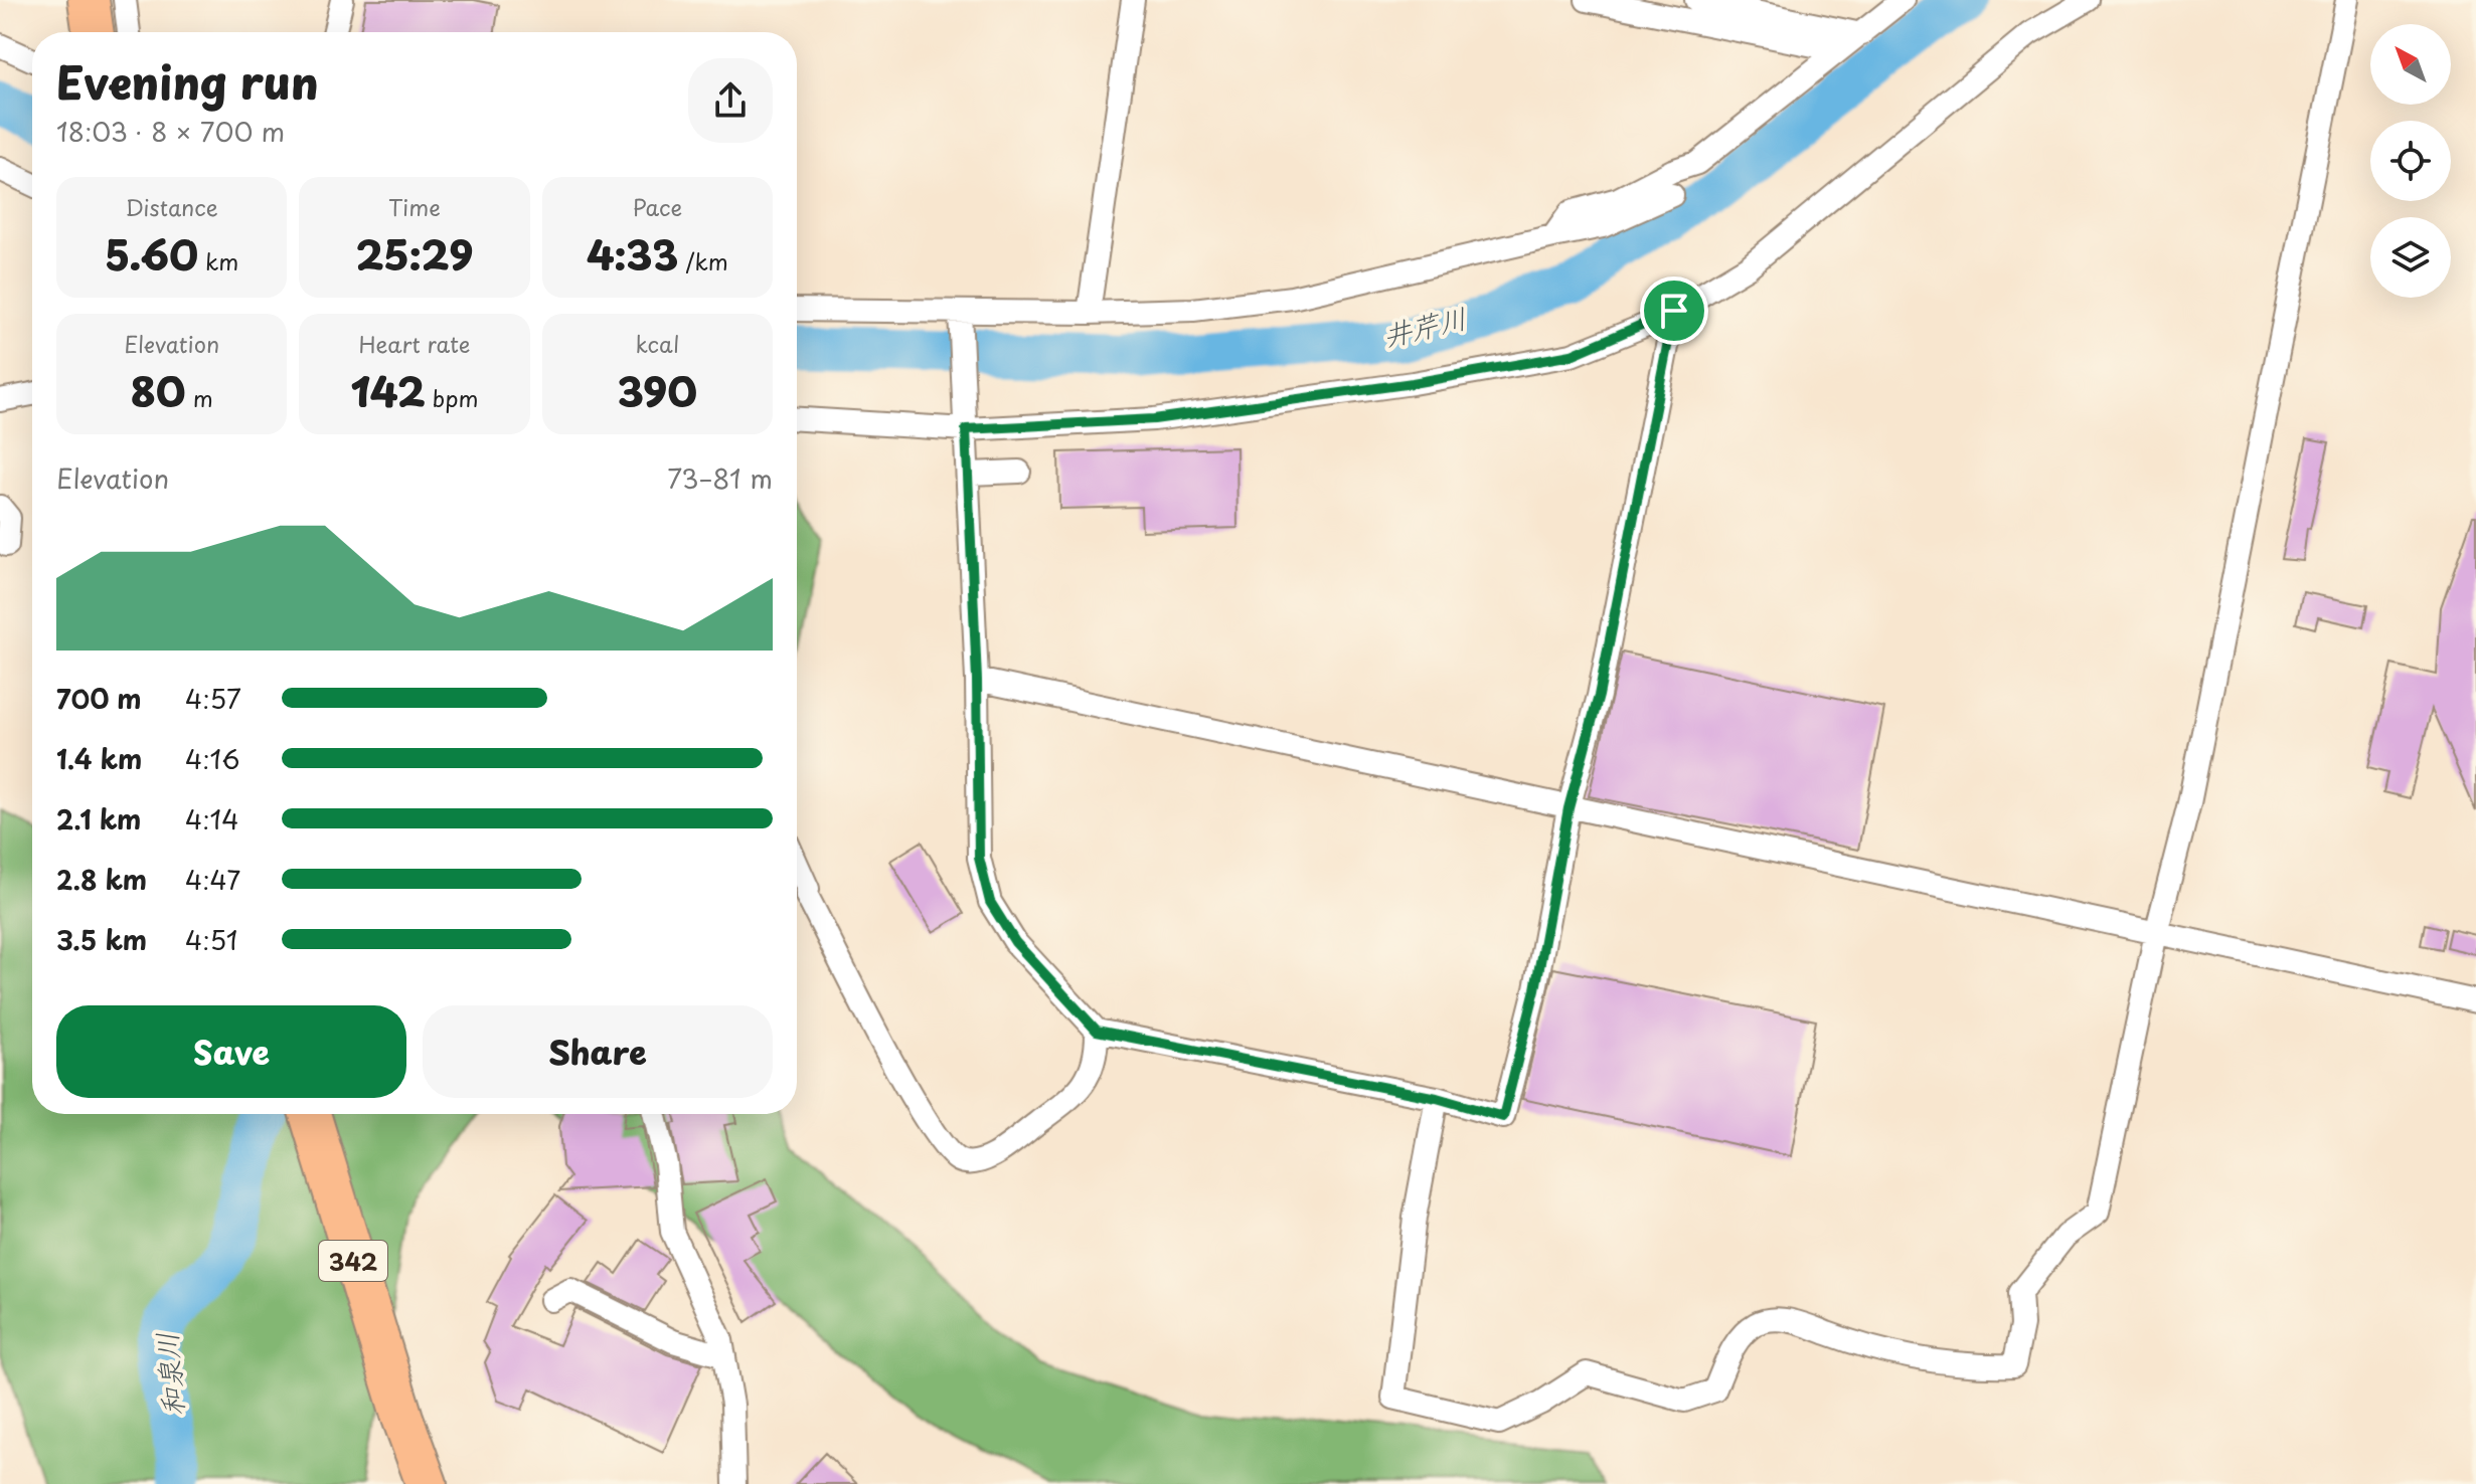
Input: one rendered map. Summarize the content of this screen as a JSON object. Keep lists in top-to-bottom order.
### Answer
{
  "streets": {
    "highway": ["342"]
  },
  "water": ["井芹川", "和泉川"],
  "north": "top left",
  "page": {
    "heading": ["Evening run", "18:03 · 8 × 700 m"],
    "stats": [
      ["Distance", "5.60 km"],
      ["Time", "25:29"],
      ["Pace", "4:33 /km"],
      ["Elevation", "80 m"],
      ["Heart rate", "142 bpm"],
      ["kcal", "390"]
    ],
    "chart": ["Elevation", "73–81 m"],
    "list": [
      {
        "name": "700 m",
        "note": "4:57"
      },
      {
        "name": "1.4 km",
        "note": "4:16"
      },
      {
        "name": "2.1 km",
        "note": "4:14"
      },
      {
        "name": "2.8 km",
        "note": "4:47"
      },
      {
        "name": "3.5 km",
        "note": "4:51"
      }
    ],
    "buttons": ["Save", "Share"]
  }
}
